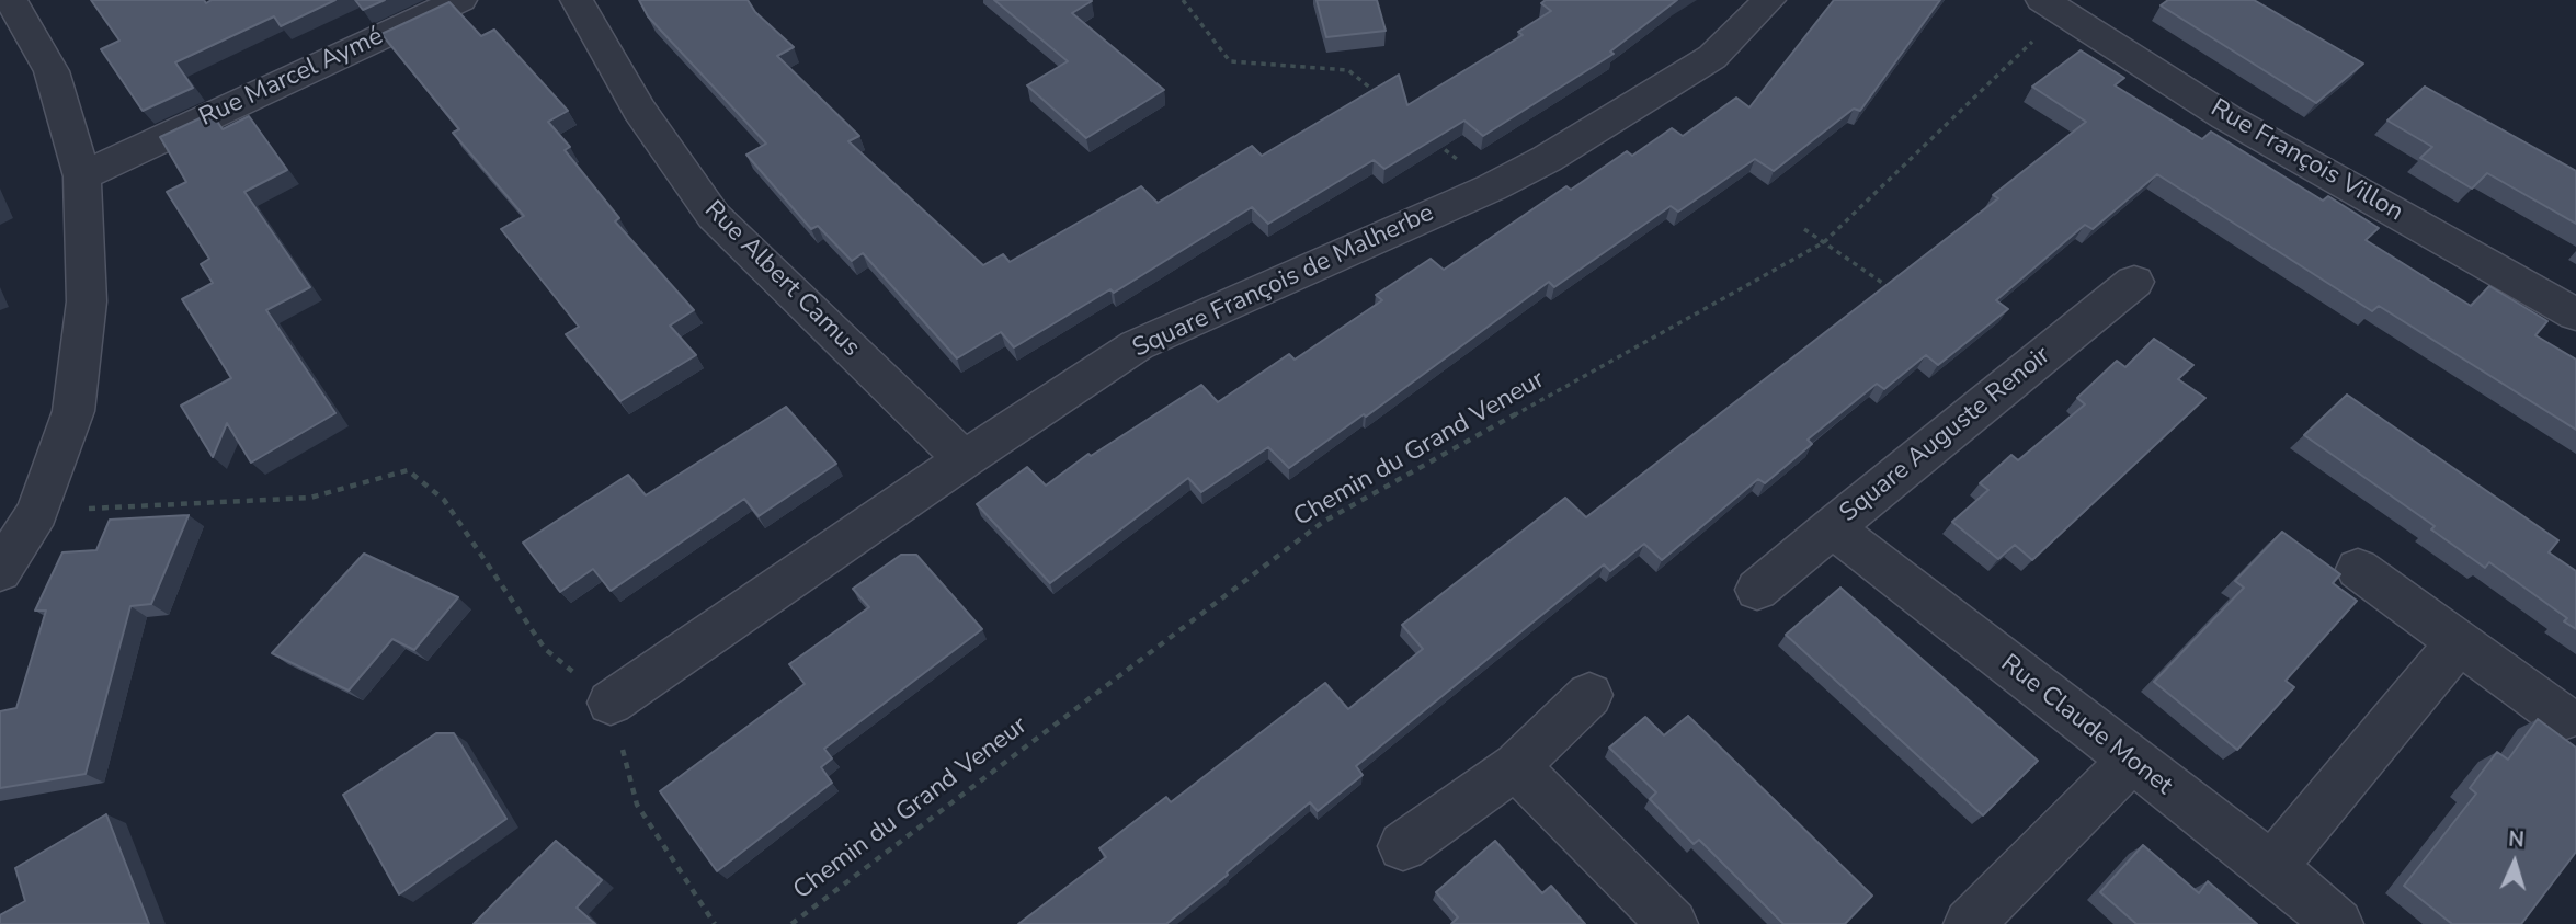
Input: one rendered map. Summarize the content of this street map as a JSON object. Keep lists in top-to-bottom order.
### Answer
{
  "streets": {
    "street": [
      "Rue Marcel Aymé",
      "Rue François Villon",
      "Rue Albert Camus",
      "Square François de Malherbe",
      "Square Auguste Renoir",
      "Rue Claude Monet"
    ],
    "path": ["Chemin du Grand Veneur"]
  },
  "crossings": [
    ["Rue François Villon", "Chemin du Grand Veneur"],
    ["Rue Albert Camus", "Square François de Malherbe"],
    ["Square Auguste Renoir", "Rue Claude Monet"]
  ],
  "north": "top"
}
